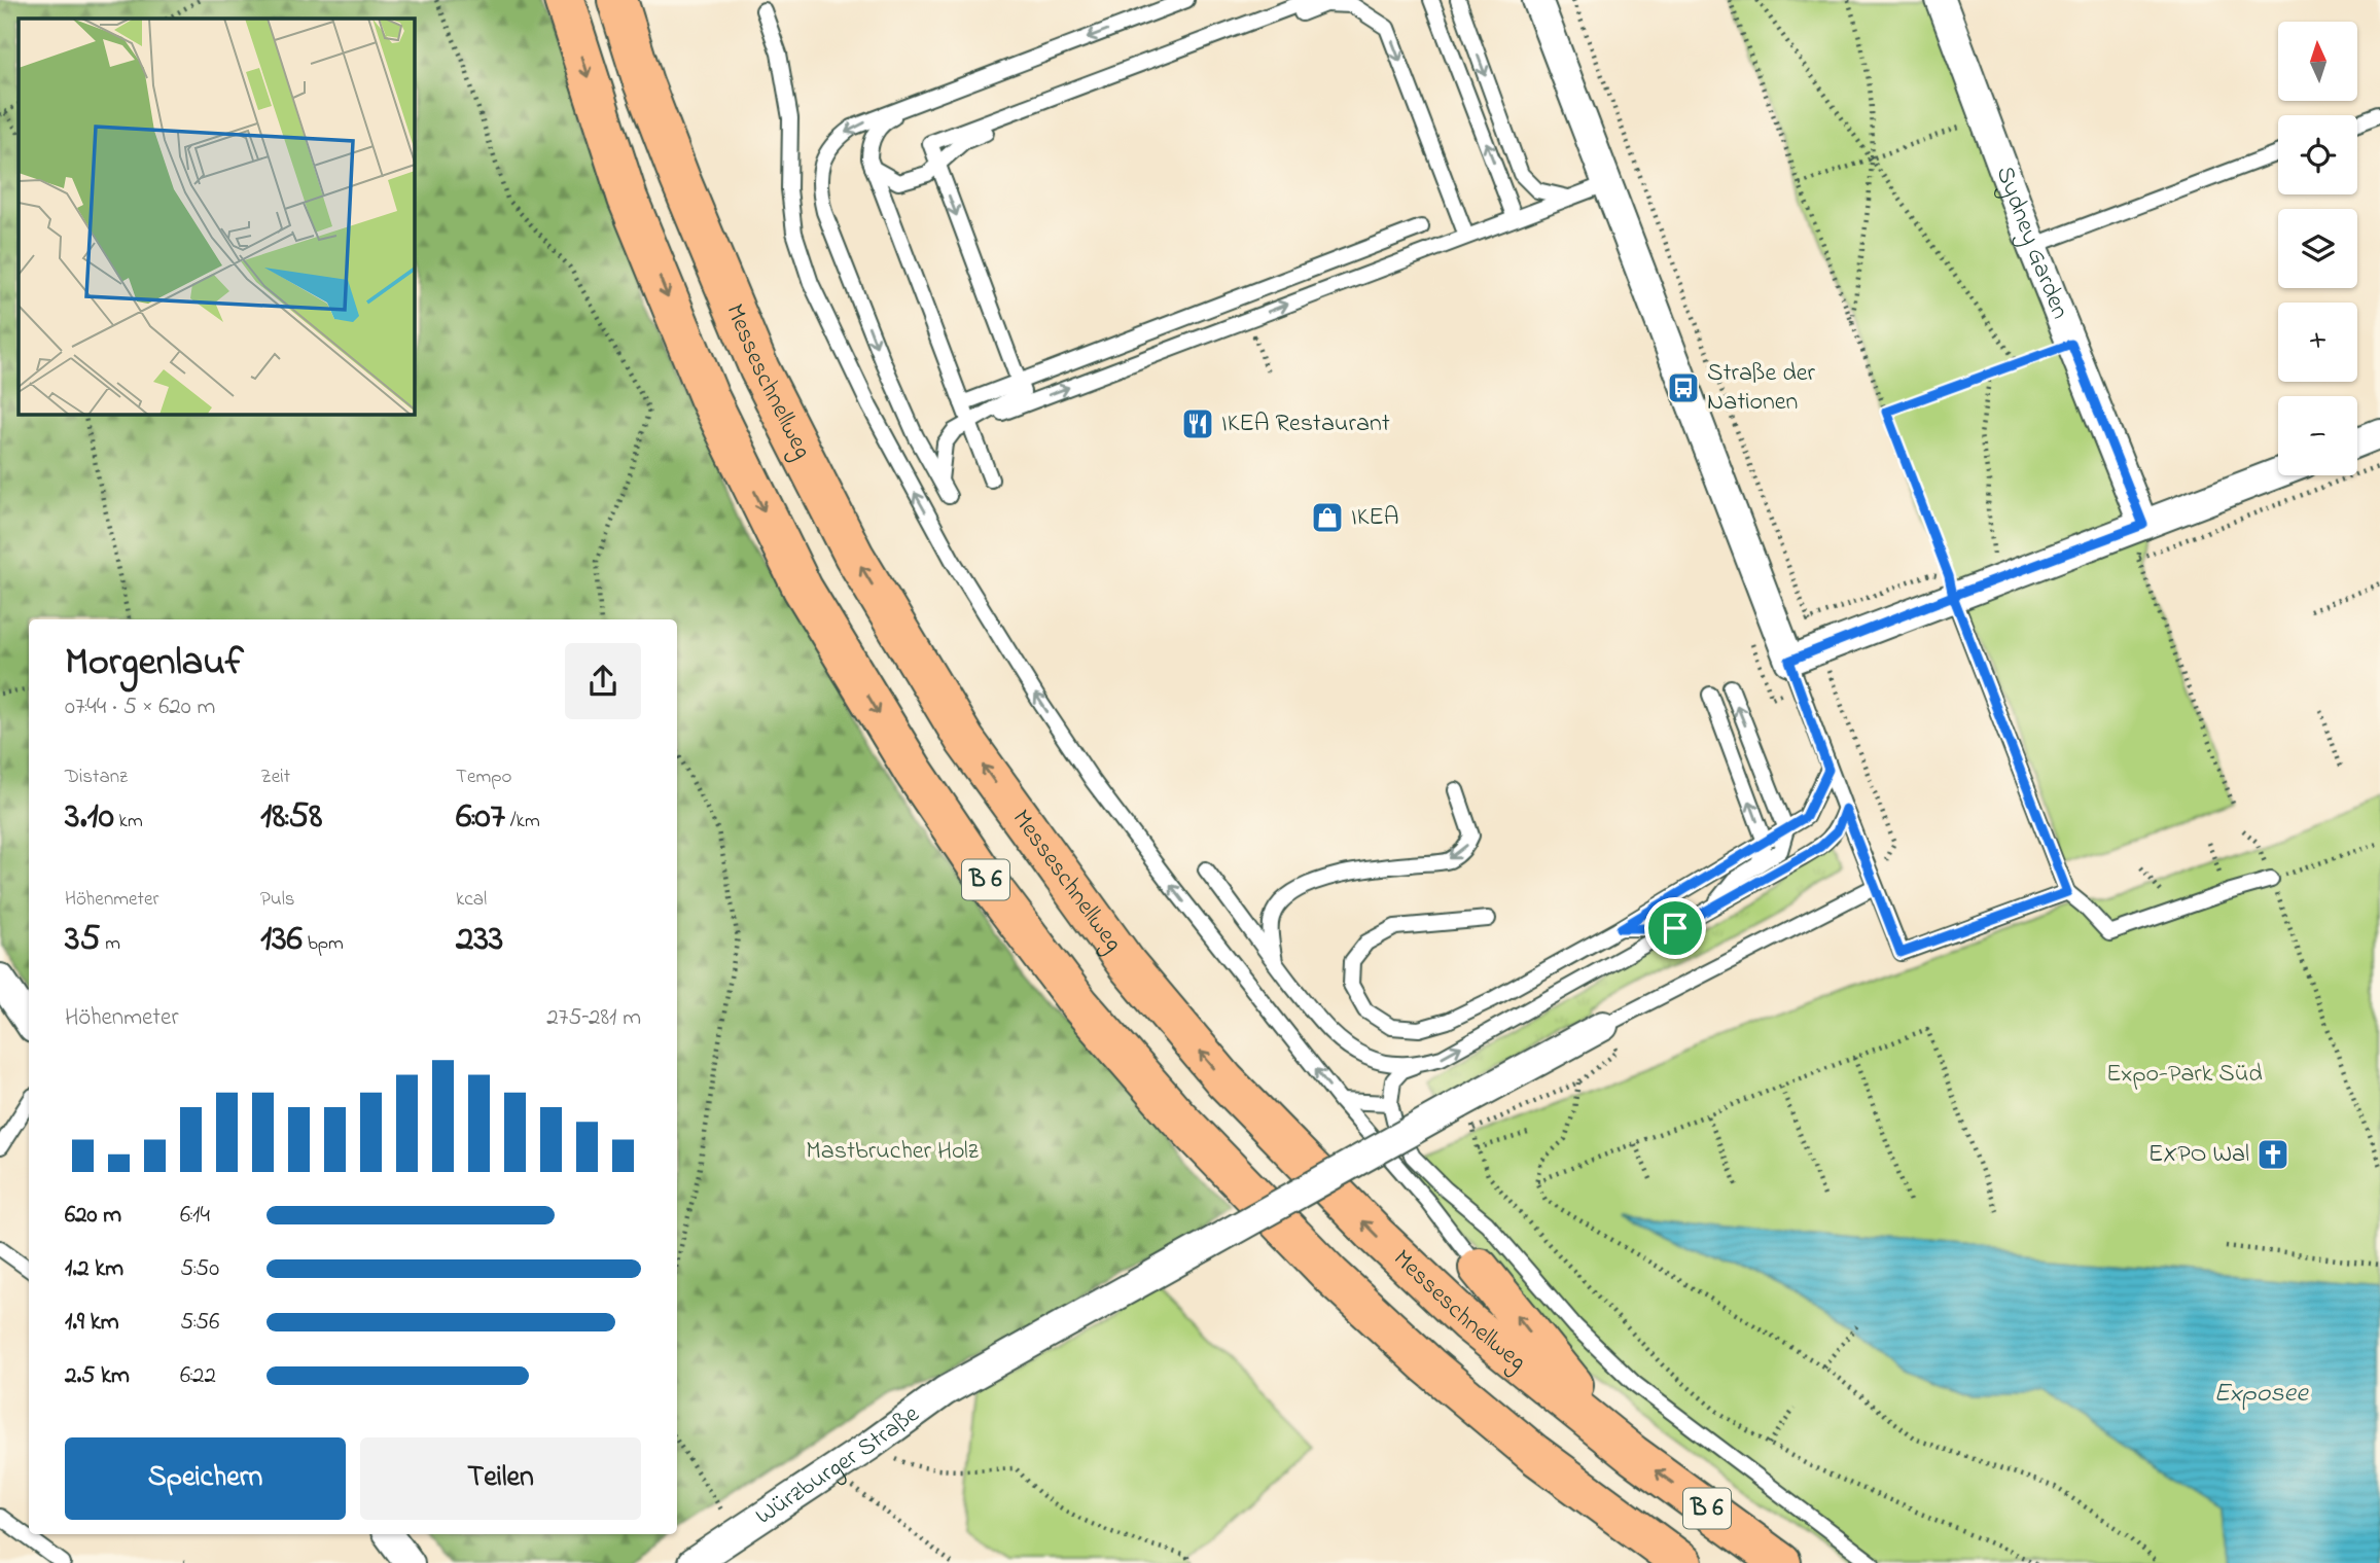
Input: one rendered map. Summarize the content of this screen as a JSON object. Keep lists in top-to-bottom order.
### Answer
{
  "streets": {
    "highway": ["Messeschnellweg", "B 6"],
    "street": ["Sydney Garden", "Würzburger Straße"]
  },
  "water": ["Exposee"],
  "parks": ["Expo-Park Süd", "Mastbrucher Holz"],
  "places": {
    "bus stop": ["Straße der Nationen"],
    "restaurant": ["IKEA Restaurant"],
    "shop": ["IKEA"],
    "church": ["EXPO Wal"]
  },
  "north": "top",
  "page": {
    "map_buttons": ["+", "−"],
    "heading": ["Morgenlauf", "07:44 · 5 × 620 m"],
    "stats": [
      ["Distanz", "3.10 km"],
      ["Zeit", "18:58"],
      ["Tempo", "6:07 /km"],
      ["Höhenmeter", "35 m"],
      ["Puls", "136 bpm"],
      ["kcal", "233"]
    ],
    "chart": ["Höhenmeter", "275–281 m"],
    "list": [
      {
        "name": "620 m",
        "note": "6:14"
      },
      {
        "name": "1.2 km",
        "note": "5:50"
      },
      {
        "name": "1.9 km",
        "note": "5:56"
      },
      {
        "name": "2.5 km",
        "note": "6:22"
      }
    ],
    "buttons": ["Speichern", "Teilen"]
  }
}
